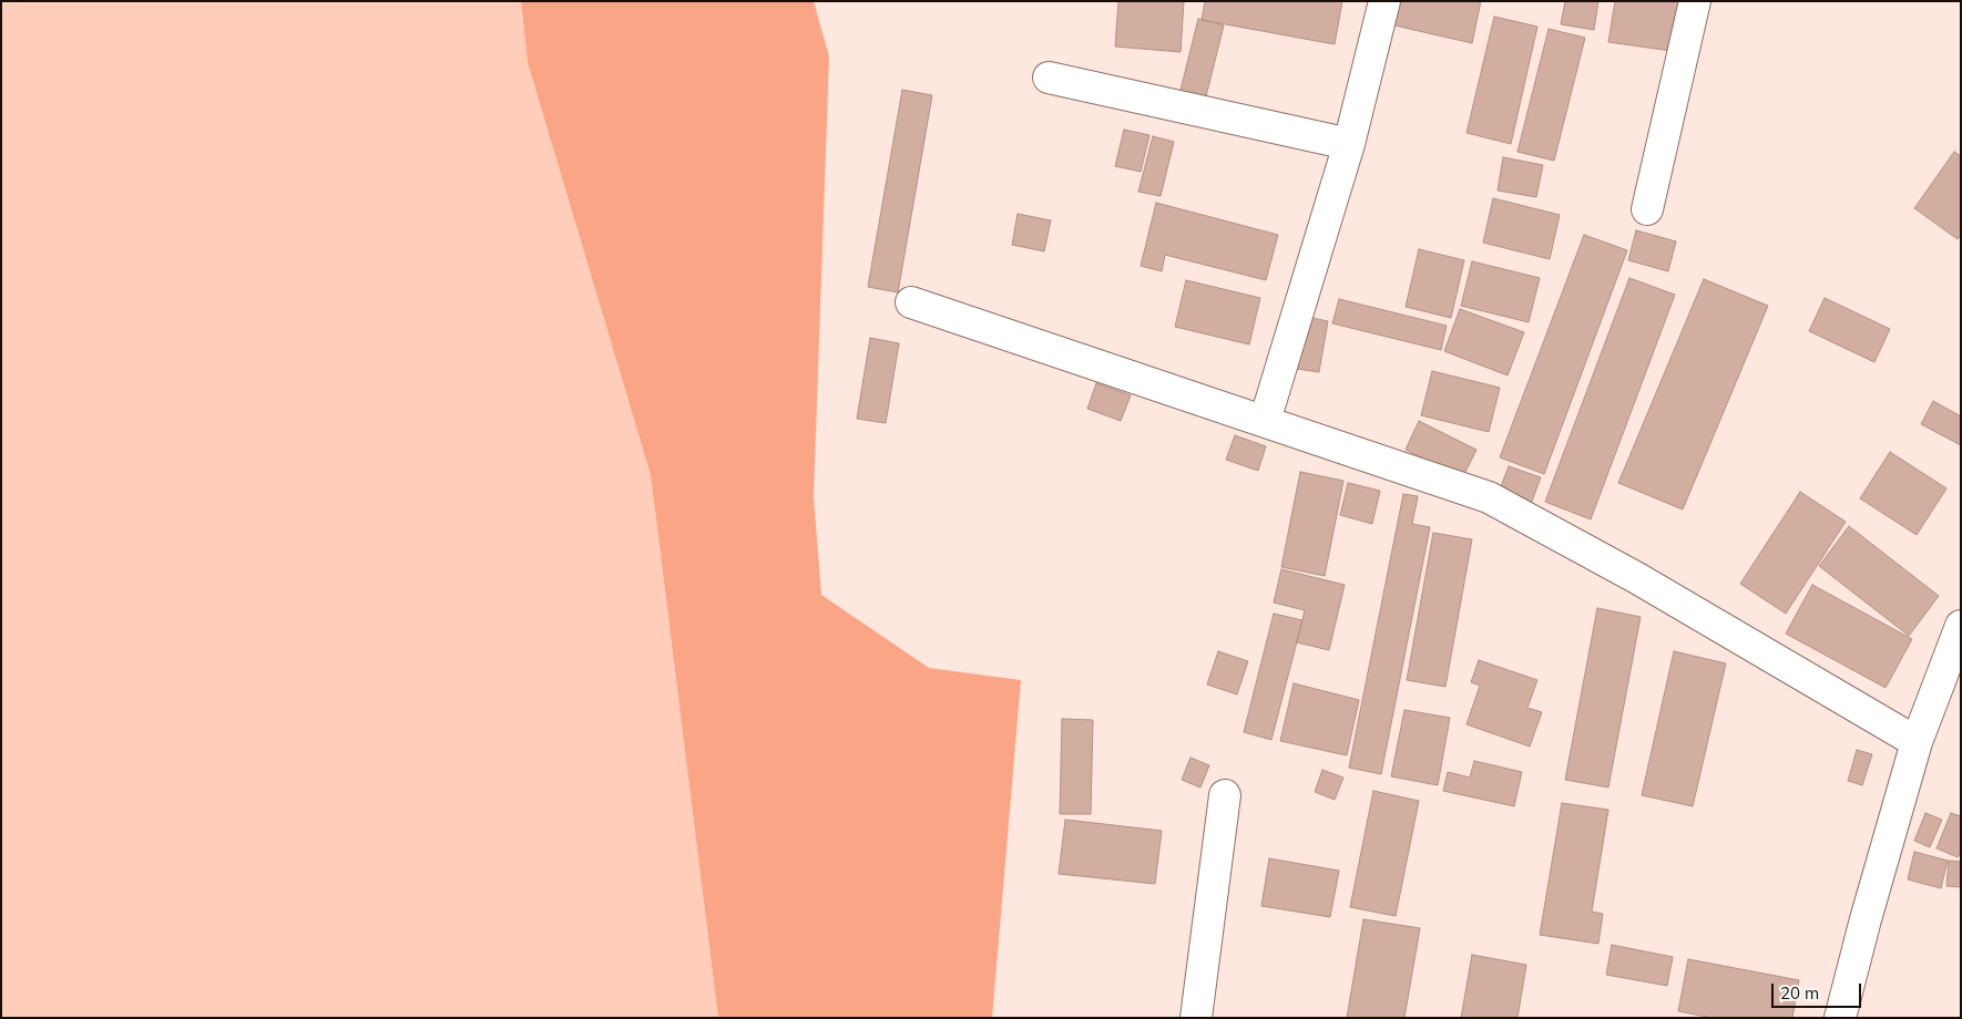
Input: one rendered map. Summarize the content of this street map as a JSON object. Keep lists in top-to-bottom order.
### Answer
{
  "scale_bar": "20 m"
}
